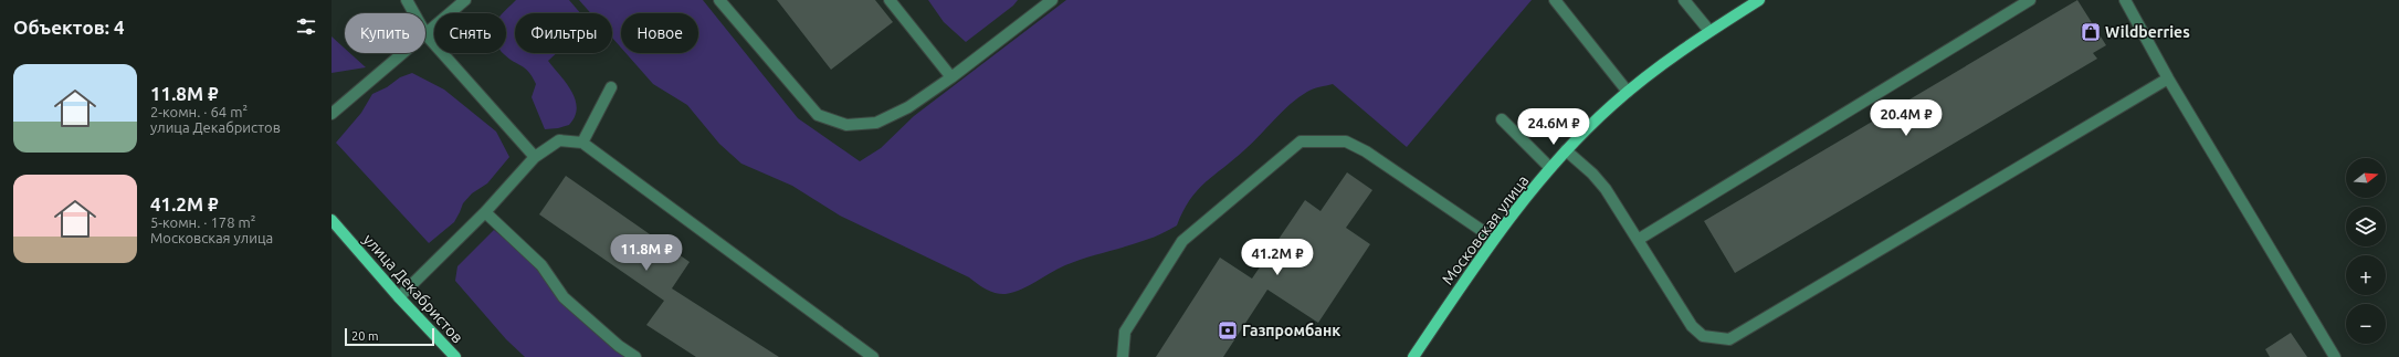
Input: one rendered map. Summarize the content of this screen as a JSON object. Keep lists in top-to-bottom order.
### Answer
{
  "streets": {
    "main road": ["Московская улица", "улица Декабристов"]
  },
  "places": {
    "shop": ["Wildberries"],
    "bank": ["Газпромбанк"]
  },
  "scale_bar": "20 m",
  "north": "right",
  "page": {
    "heading": "Объектов: 4",
    "chip": [
      "Купить",
      "Снять",
      "Фильтры",
      "Новое"
    ],
    "list": [
      {
        "name": "11.8M ₽",
        "note": "2-комн. · 64 m² · улица Декабристов"
      },
      {
        "name": "41.2M ₽",
        "note": "5-комн. · 178 m² · Московская улица"
      }
    ],
    "price": [
      "20.4M ₽",
      "24.6M ₽",
      "11.8M ₽",
      "41.2M ₽"
    ],
    "map_buttons": ["+", "−"],
    "scale": "20 m"
  }
}
